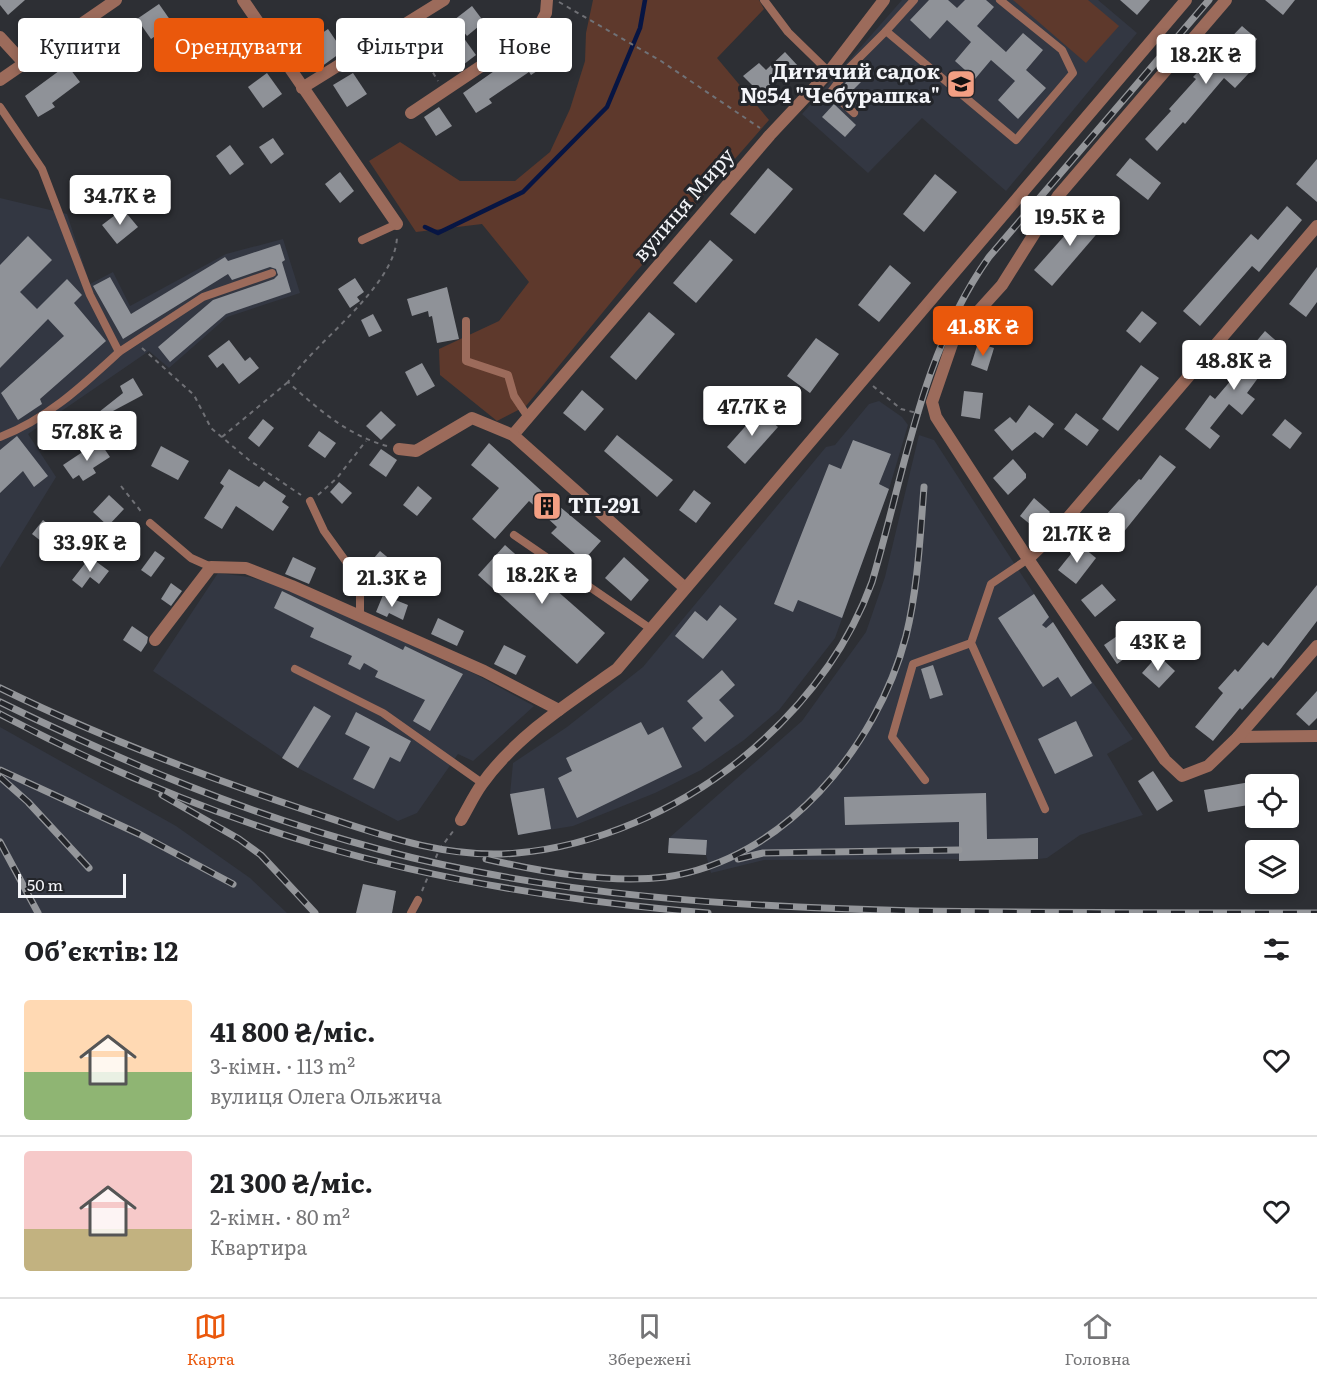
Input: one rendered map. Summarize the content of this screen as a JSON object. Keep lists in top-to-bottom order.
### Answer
{
  "streets": {
    "street": ["вулиця Миру"]
  },
  "places": {
    "school or university": ["Дитячий садок №54 \"Чебурашка\""],
    "building": ["ТП-291"]
  },
  "scale_bar": "50 m",
  "page": {
    "chip": [
      "Купити",
      "Орендувати",
      "Фільтри",
      "Нове"
    ],
    "price": [
      "18.2K ₴",
      "34.7K ₴",
      "19.5K ₴",
      "41.8K ₴",
      "48.8K ₴",
      "47.7K ₴",
      "57.8K ₴",
      "21.7K ₴",
      "33.9K ₴",
      "18.2K ₴",
      "21.3K ₴",
      "43K ₴"
    ],
    "scale": "50 m",
    "heading": "Об’єктів: 12",
    "list": [
      {
        "name": "41 800 ₴/міс.",
        "note": "3-кімн. · 113 m² · вулиця Олега Ольжича"
      },
      {
        "name": "21 300 ₴/міс.",
        "note": "2-кімн. · 80 m² · Квартира"
      }
    ],
    "tabs": ["Карта", "Збережені", "Головна"]
  }
}
